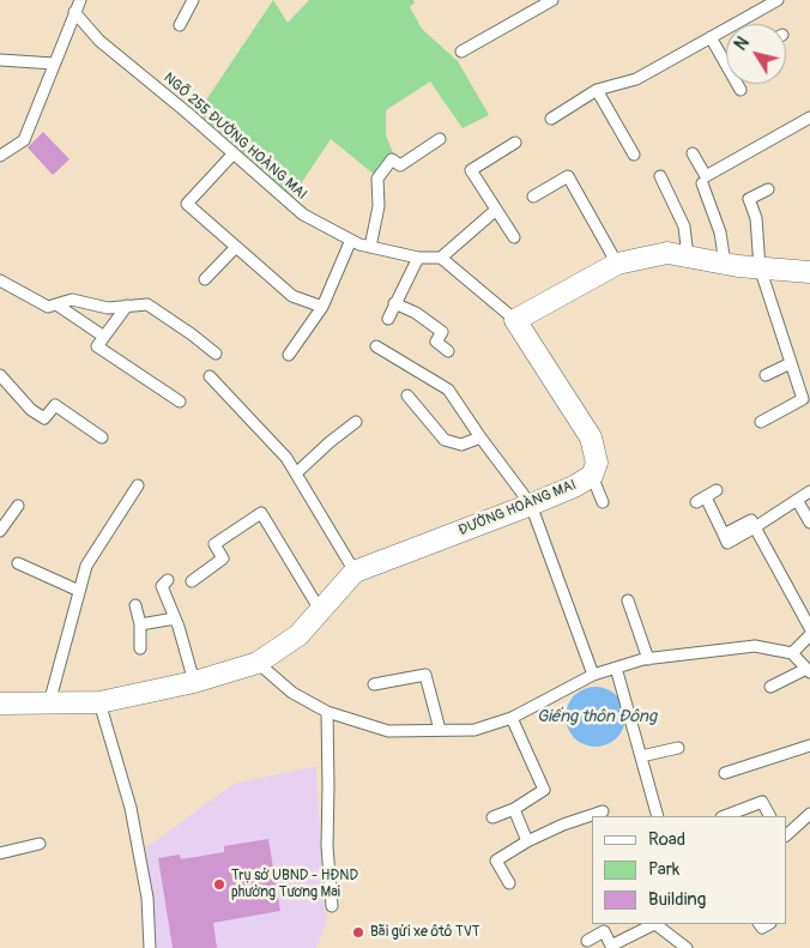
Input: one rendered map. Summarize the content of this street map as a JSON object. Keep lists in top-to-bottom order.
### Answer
{
  "streets": {
    "street": ["ĐƯỜNG HOÀNG MAI"],
    "lane": ["NGÕ 255 ĐƯỜNG HOÀNG MAI"]
  },
  "water": ["Giếng thôn Đông"],
  "places": ["Trụ sở UBND - HĐND phường Tương Mai", "Bãi gửi xe ôtô TVT"],
  "legend": ["Road", "Park", "Building"],
  "north": "top left"
}
